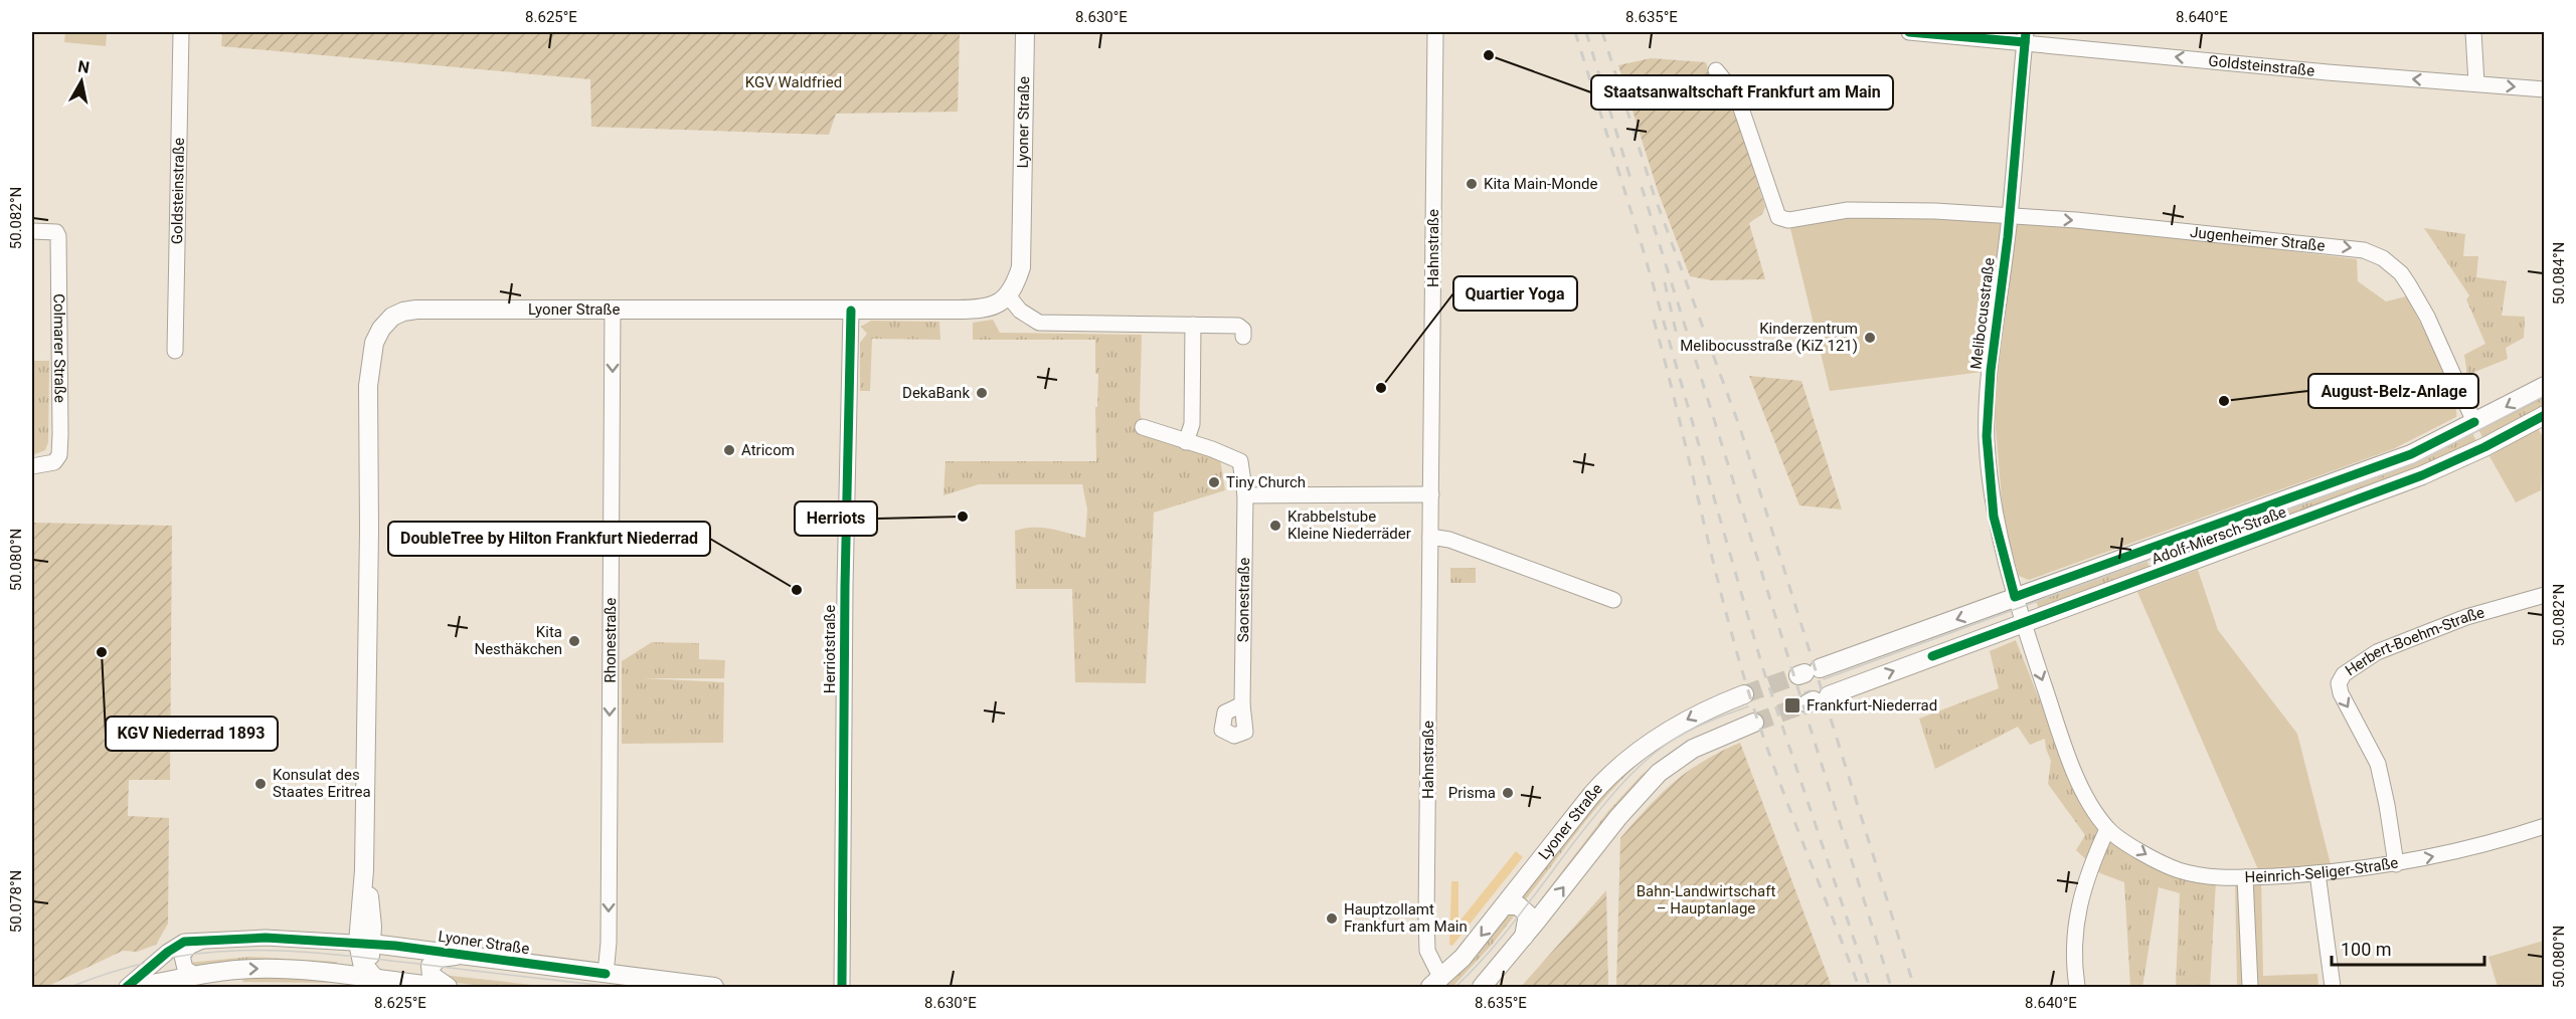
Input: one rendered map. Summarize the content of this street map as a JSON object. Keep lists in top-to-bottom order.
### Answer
{
  "streets": {
    "main road": ["Lyoner Straße", "Adolf-Miersch-Straße"],
    "street": [
      "Goldsteinstraße",
      "Jugenheimer Straße",
      "Hahnstraße",
      "Melibocusstraße",
      "Colmarer Straße",
      "Saonestraße",
      "Rhonestraße",
      "Herbert-Boehm-Straße",
      "Herriotstraße",
      "Heinrich-Seliger-Straße"
    ]
  },
  "crossings": [
    ["Goldsteinstraße", "Melibocusstraße"],
    ["Lyoner Straße", "Hahnstraße"],
    ["Lyoner Straße", "Rhonestraße"],
    ["Lyoner Straße", "Herriotstraße"],
    ["Jugenheimer Straße", "Melibocusstraße"],
    ["Jugenheimer Straße", "Adolf-Miersch-Straße"],
    ["Melibocusstraße", "Adolf-Miersch-Straße"],
    ["Melibocusstraße", "Heinrich-Seliger-Straße"],
    ["Adolf-Miersch-Straße", "Heinrich-Seliger-Straße"],
    ["Herbert-Boehm-Straße", "Heinrich-Seliger-Straße"]
  ],
  "one_way": ["Jugenheimer Straße", "Rhonestraße", "Heinrich-Seliger-Straße"],
  "parks": ["KGV Waldfried", "Bahn-Landwirtschaft – Hauptanlage"],
  "places": {
    "other": [
      "Staatsanwaltschaft Frankfurt am Main",
      "Kita Main-Monde",
      "Kinderzentrum Melibocusstraße (KiZ 121)",
      "Quartier Yoga",
      "DekaBank",
      "August-Belz-Anlage",
      "Atricom",
      "Tiny Church",
      "Herriots",
      "Krabbelstube Kleine Niederräder",
      "DoubleTree by Hilton Frankfurt Niederrad",
      "Kita Nesthäkchen",
      "KGV Niederrad 1893",
      "Konsulat des Staates Eritrea",
      "Prisma",
      "Hauptzollamt Frankfurt am Main"
    ],
    "transit": ["Frankfurt-Niederrad"]
  },
  "scale_bar": "100 m",
  "north": "top",
  "coordinates": [
    "8.625°E",
    "8.630°E",
    "8.635°E",
    "8.640°E",
    "50.082°N",
    "50.084°N",
    "50.080°N",
    "50.078°N"
  ]
}
